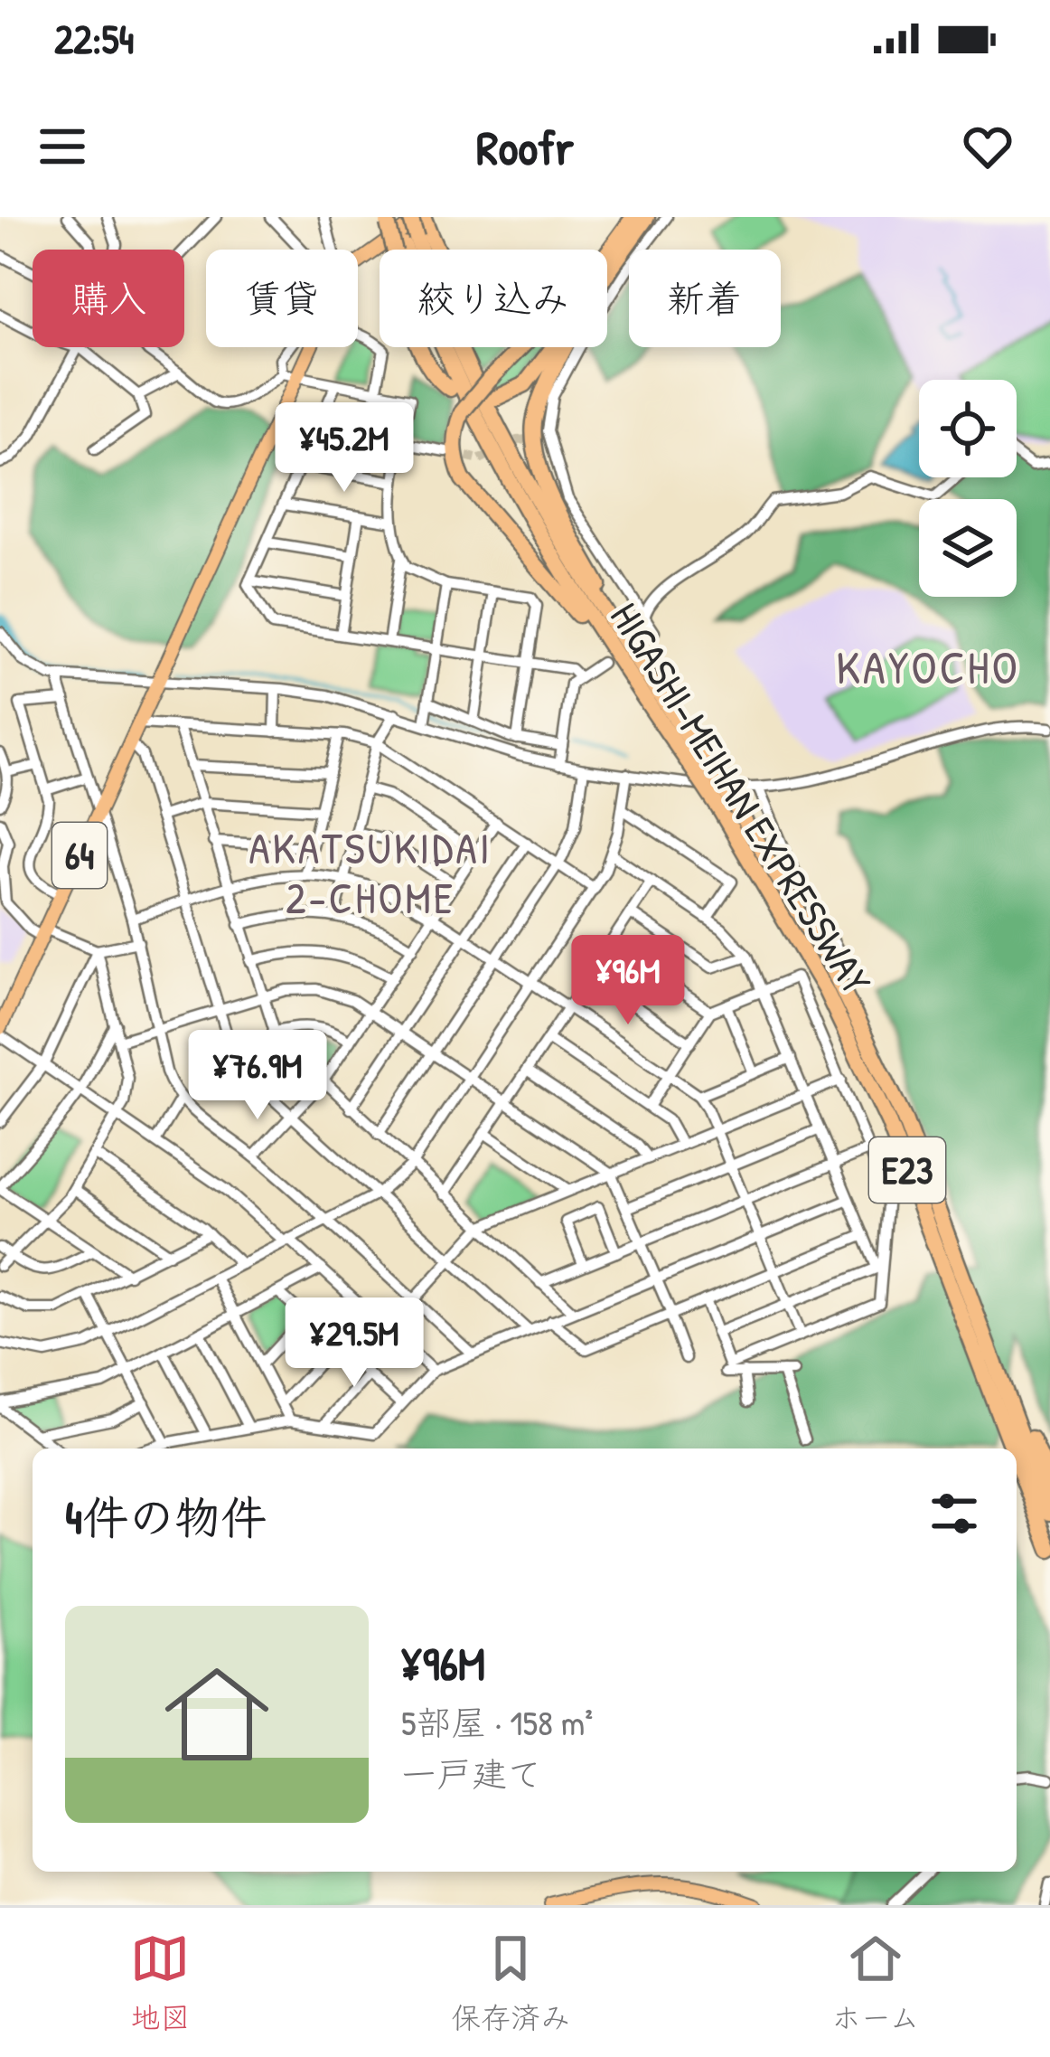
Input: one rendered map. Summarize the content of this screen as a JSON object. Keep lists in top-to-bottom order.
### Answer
{
  "streets": {
    "highway": ["HIGASHI-MEIHAN EXPRESSWAY", "E23"],
    "main road": ["64"]
  },
  "crossings": [
    ["HIGASHI-MEIHAN EXPRESSWAY", "64"]
  ],
  "districts": ["KAYOCHO", "AKATSUKIDAI 2-CHOME"],
  "page": {
    "status": "22:54",
    "header": "Roofr",
    "chip": [
      "購入",
      "賃貸",
      "絞り込み",
      "新着"
    ],
    "price": [
      "¥45.2M",
      "¥96M",
      "¥76.9M",
      "¥29.5M"
    ],
    "heading": "4件の物件",
    "list": [
      {
        "name": "¥96M",
        "note": "5部屋 · 158 m² · 一戸建て"
      }
    ],
    "tabs": ["地図", "保存済み", "ホーム"]
  }
}
